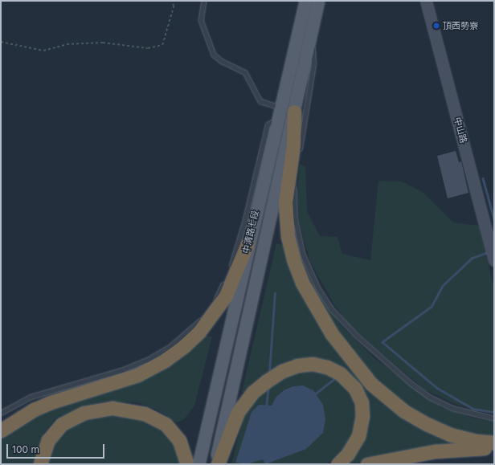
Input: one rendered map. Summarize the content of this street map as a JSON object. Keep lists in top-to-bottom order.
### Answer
{
  "streets": {
    "main road": ["中清路七段"],
    "street": ["中山路"]
  },
  "places": ["頂西勢寮"],
  "scale_bar": "100 m"
}
